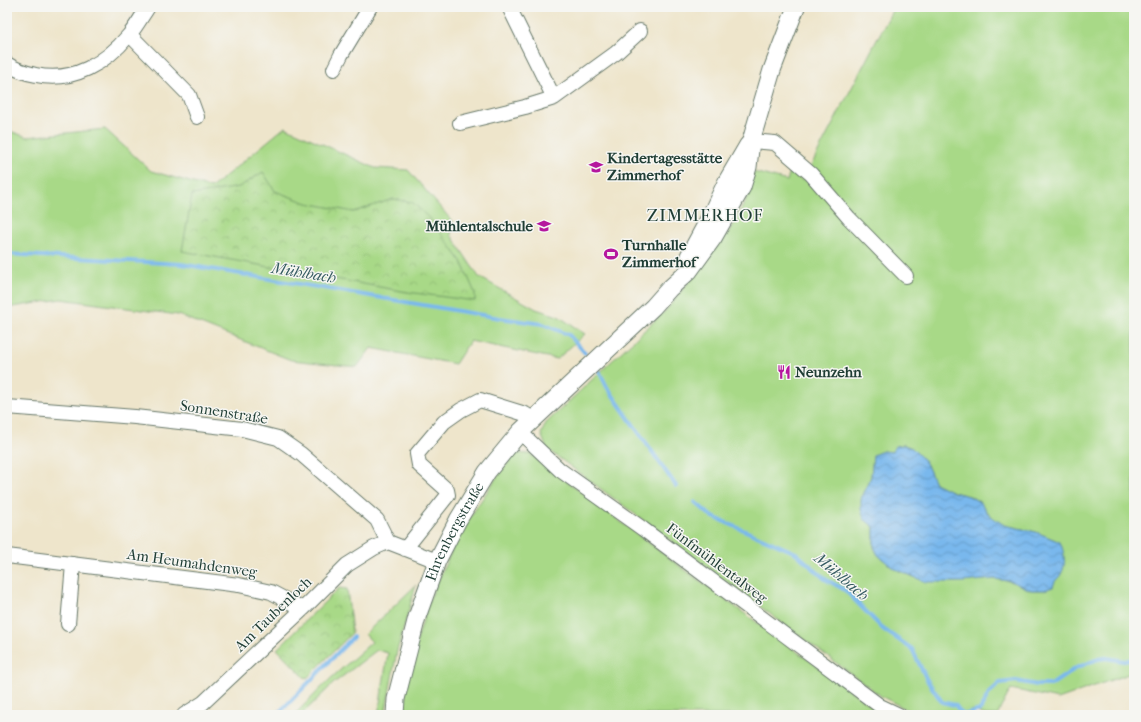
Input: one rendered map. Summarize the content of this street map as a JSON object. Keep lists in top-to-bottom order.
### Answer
{
  "streets": {
    "street": [
      "Sonnenstraße",
      "Ehrenbergstraße",
      "Am Heumahdenweg",
      "Fünfmühlentalweg",
      "Am Taubenloch"
    ]
  },
  "crossings": [
    ["Sonnenstraße", "Am Taubenloch"],
    ["Ehrenbergstraße", "Fünfmühlentalweg"],
    ["Am Heumahdenweg", "Am Taubenloch"]
  ],
  "districts": ["ZIMMERHOF"],
  "water": ["Mühlbach"],
  "places": {
    "school or university": ["Kindertagesstätte Zimmerhof", "Mühlentalschule"],
    "sports": ["Turnhalle Zimmerhof"],
    "restaurant": ["Neunzehn"]
  }
}
